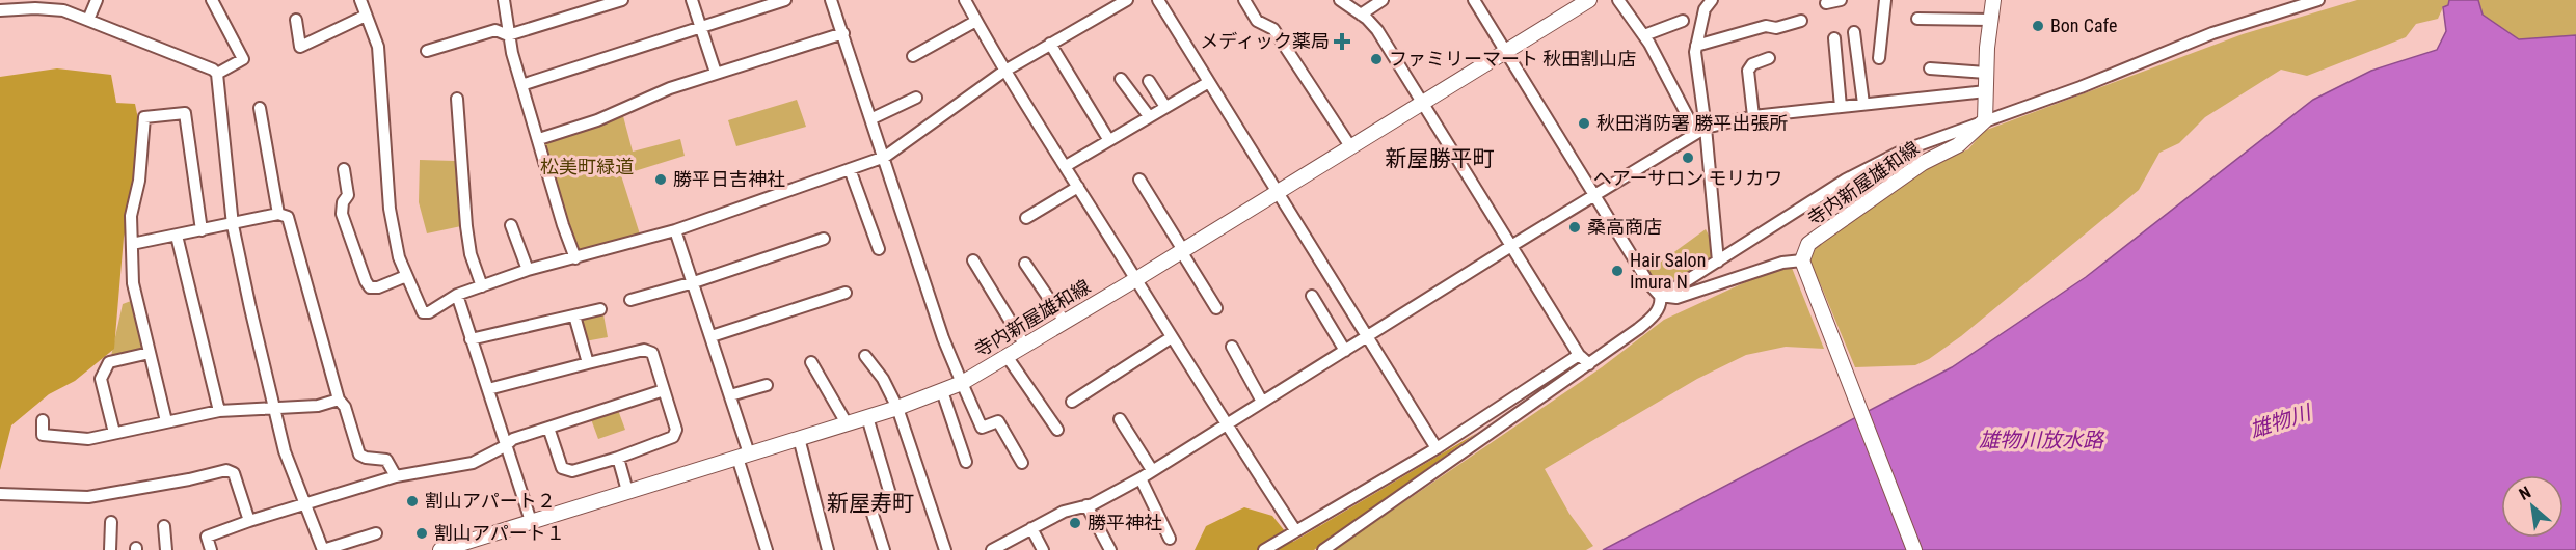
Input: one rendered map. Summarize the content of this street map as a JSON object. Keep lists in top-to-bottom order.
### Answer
{
  "streets": {
    "main road": ["寺内新屋雄和線"]
  },
  "districts": ["新屋勝平町", "新屋寿町"],
  "water": ["雄物川", "雄物川放水路"],
  "parks": ["松美町緑道"],
  "places": {
    "other": [
      "Bon Cafe",
      "ファミリーマート 秋田割山店",
      "秋田消防署 勝平出張所",
      "ヘアーサロン モリカワ",
      "勝平日吉神社",
      "桑高商店",
      "Hair Salon Imura N",
      "割山アパート２",
      "勝平神社",
      "割山アパート１"
    ],
    "health": ["メディック薬局"]
  },
  "north": "top left"
}
